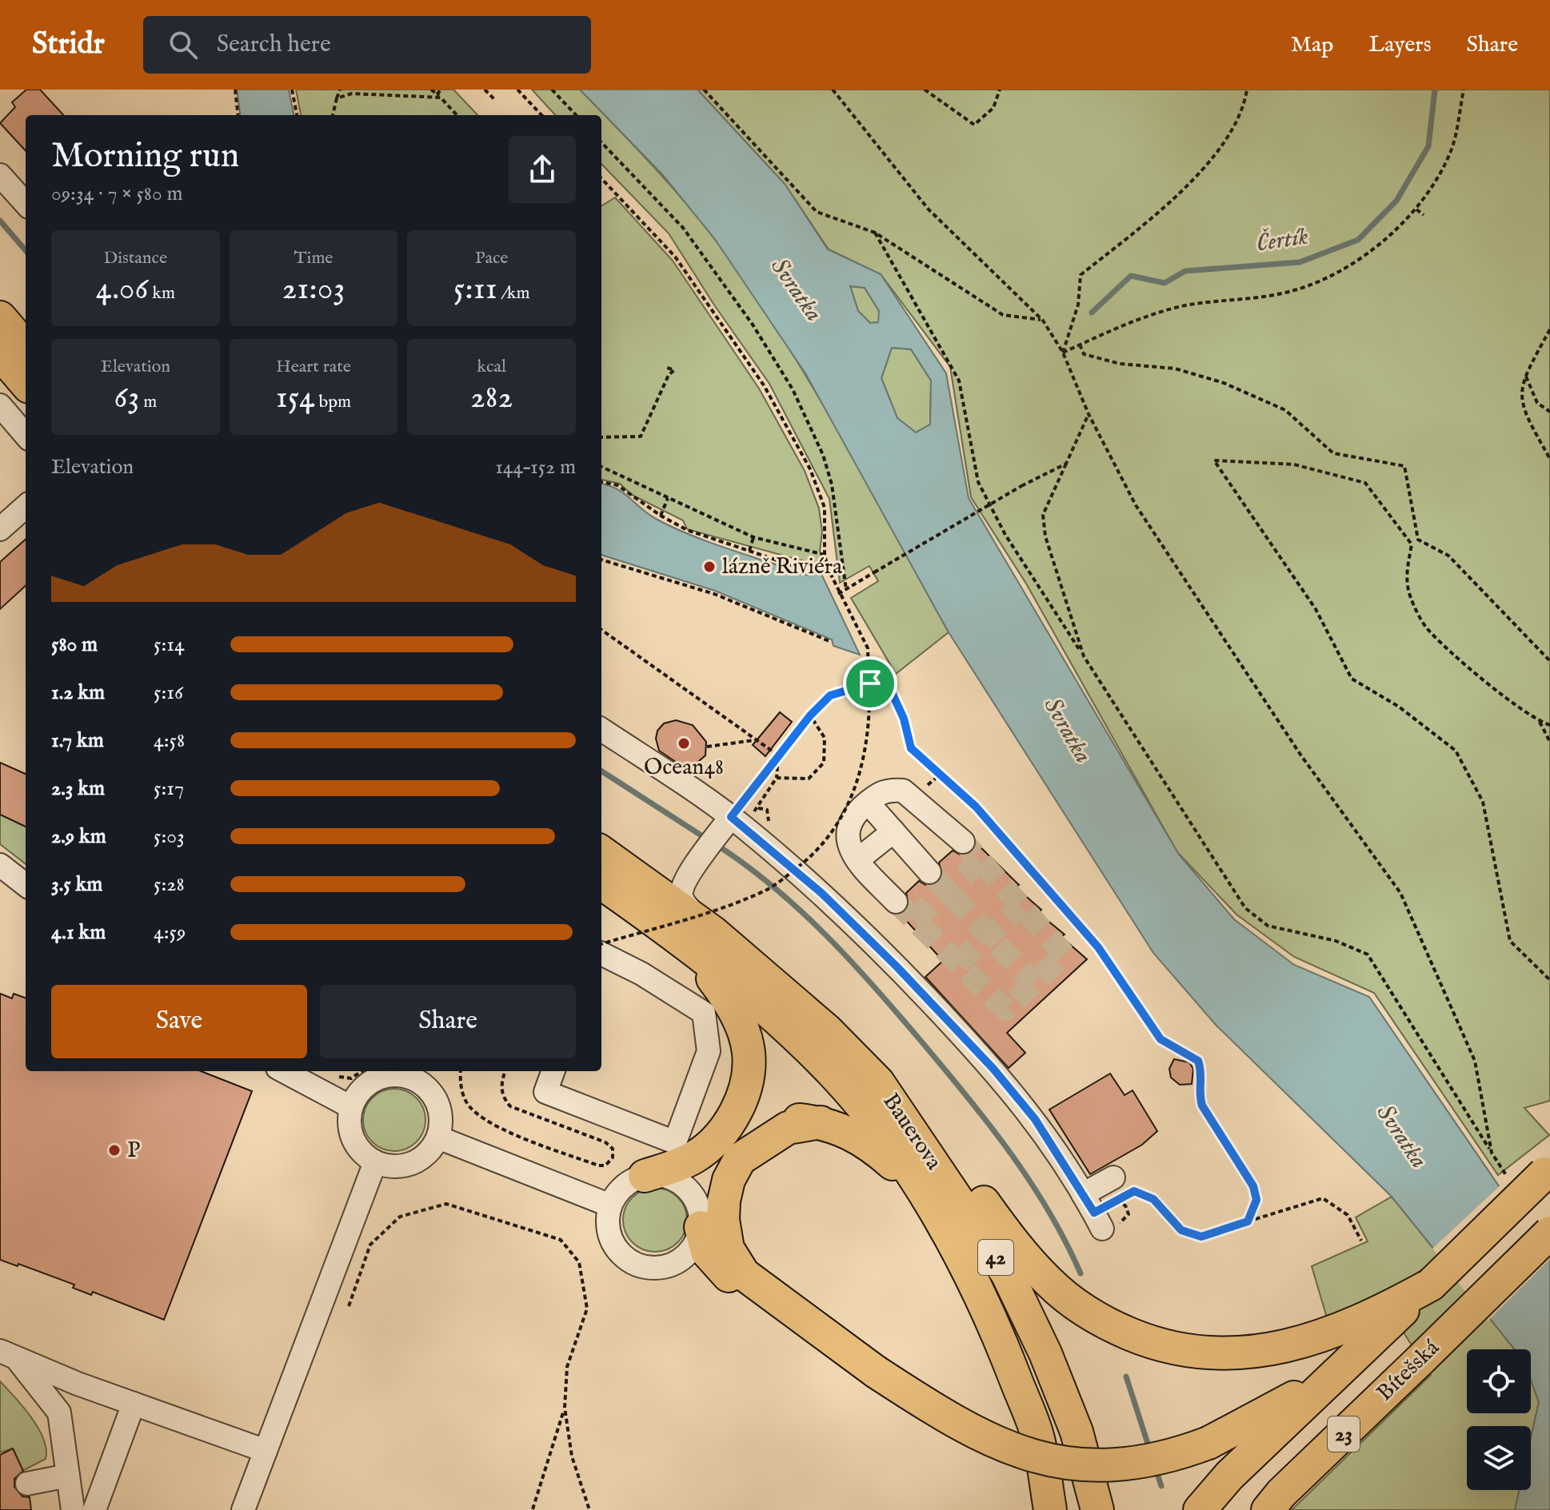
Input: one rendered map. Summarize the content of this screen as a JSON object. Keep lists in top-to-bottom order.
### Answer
{
  "streets": {
    "highway": [
      "Bauerova",
      "42",
      "Bítešská",
      "23"
    ]
  },
  "crossings": [
    ["Bauerova", "42"]
  ],
  "water": ["Čertík", "Svratka"],
  "places": ["lázně Riviéra", "Ocean48", "P"],
  "page": {
    "header": "Stridr",
    "search": "Search here",
    "nav": ["Map", "Layers", "Share"],
    "heading": ["Morning run", "09:34 · 7 × 580 m"],
    "stats": [
      ["Distance", "4.06 km"],
      ["Time", "21:03"],
      ["Pace", "5:11 /km"],
      ["Elevation", "63 m"],
      ["Heart rate", "154 bpm"],
      ["kcal", "282"]
    ],
    "chart": ["Elevation", "144–152 m"],
    "list": [
      {
        "name": "580 m",
        "note": "5:14"
      },
      {
        "name": "1.2 km",
        "note": "5:16"
      },
      {
        "name": "1.7 km",
        "note": "4:58"
      },
      {
        "name": "2.3 km",
        "note": "5:17"
      },
      {
        "name": "2.9 km",
        "note": "5:03"
      },
      {
        "name": "3.5 km",
        "note": "5:28"
      },
      {
        "name": "4.1 km",
        "note": "4:59"
      }
    ],
    "buttons": ["Save", "Share"]
  }
}
